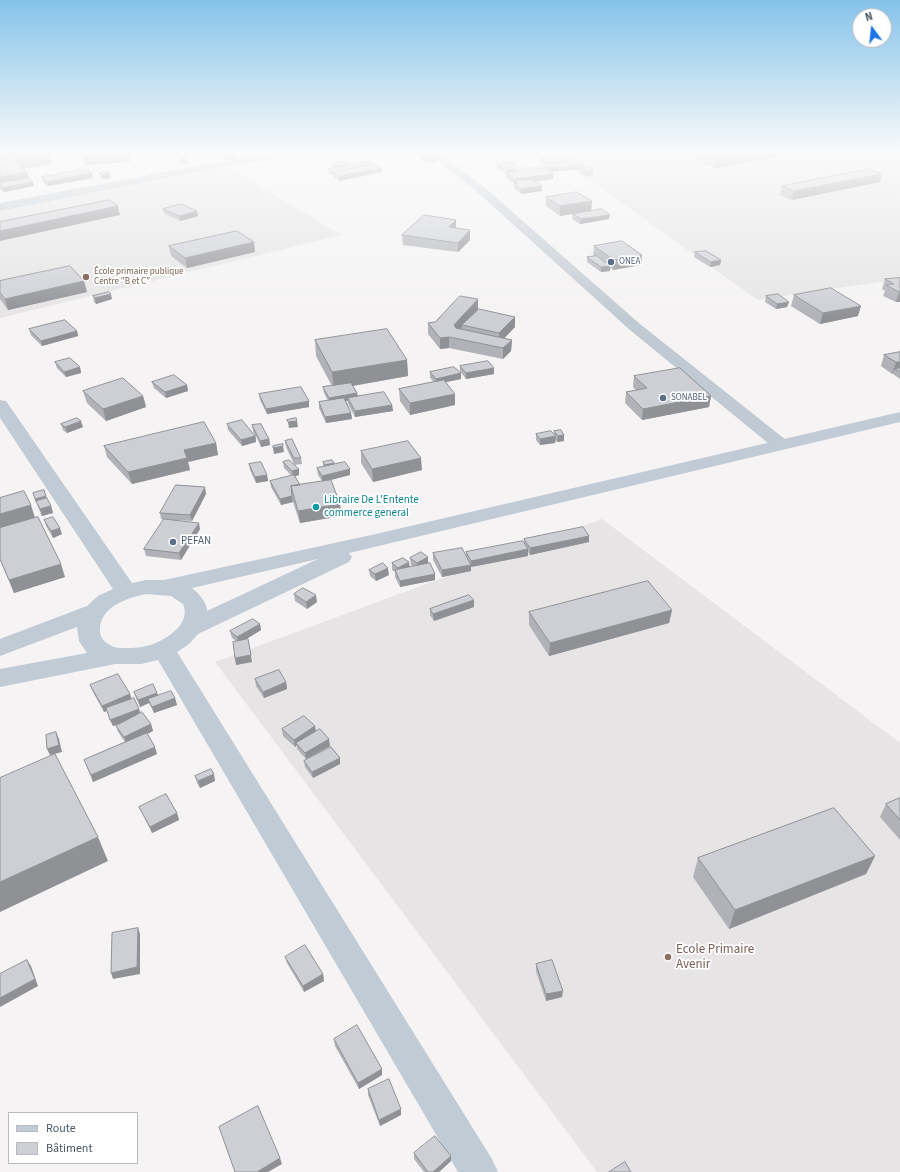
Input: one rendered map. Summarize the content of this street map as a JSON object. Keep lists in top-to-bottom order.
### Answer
{
  "places": [
    "ONEA",
    "École primaire publique Centre \"B et C\"",
    "SONABEL",
    "Libraire De L'Entente commerce general",
    "PEFAN",
    "Ecole Primaire Avenir"
  ],
  "legend": ["Route", "Bâtiment"],
  "north": "top"
}
